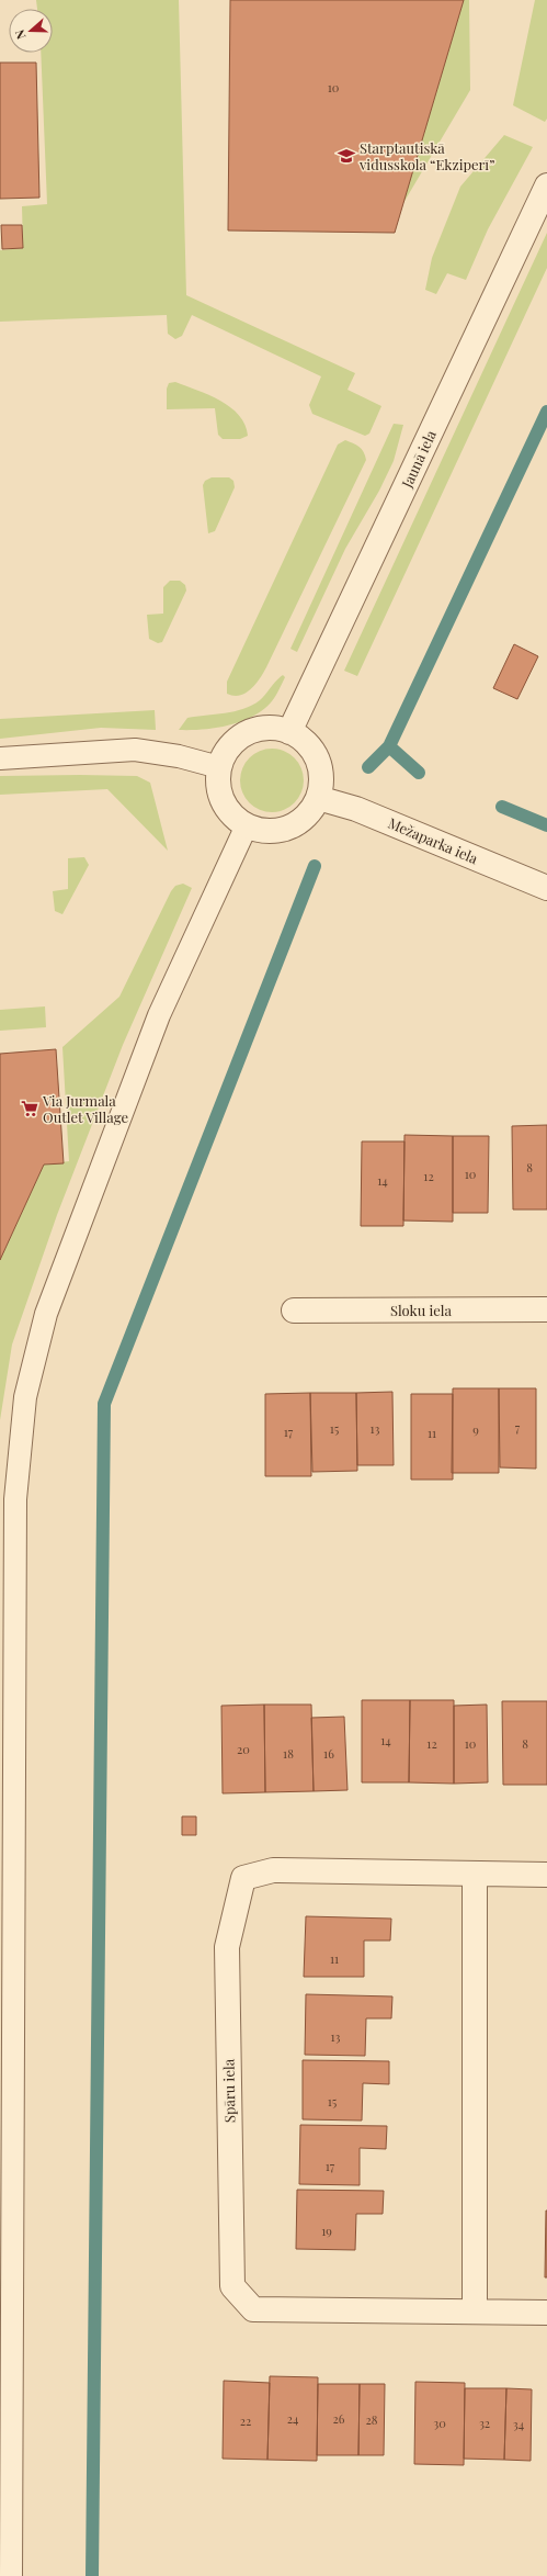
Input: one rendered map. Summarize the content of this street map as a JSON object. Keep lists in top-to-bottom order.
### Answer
{
  "streets": {
    "street": [
      "Jaunā iela",
      "Mežaparka iela",
      "Sloku iela",
      "Spāru iela"
    ]
  },
  "crossings": [
    ["Jaunā iela", "Mežaparka iela"]
  ],
  "places": {
    "school or university": ["Starptautiskā vidusskola “Ekziperī”"],
    "supermarket": ["Via Jurmala Outlet Village"]
  },
  "house_numbers": [
    "10",
    "8",
    "10",
    "12",
    "14",
    "7",
    "15",
    "13",
    "9",
    "17",
    "11",
    "14",
    "12",
    "10",
    "8",
    "20",
    "18",
    "16",
    "11",
    "13",
    "15",
    "17",
    "19",
    "24",
    "26",
    "28",
    "22",
    "30",
    "32",
    "34"
  ],
  "north": "left"
}
